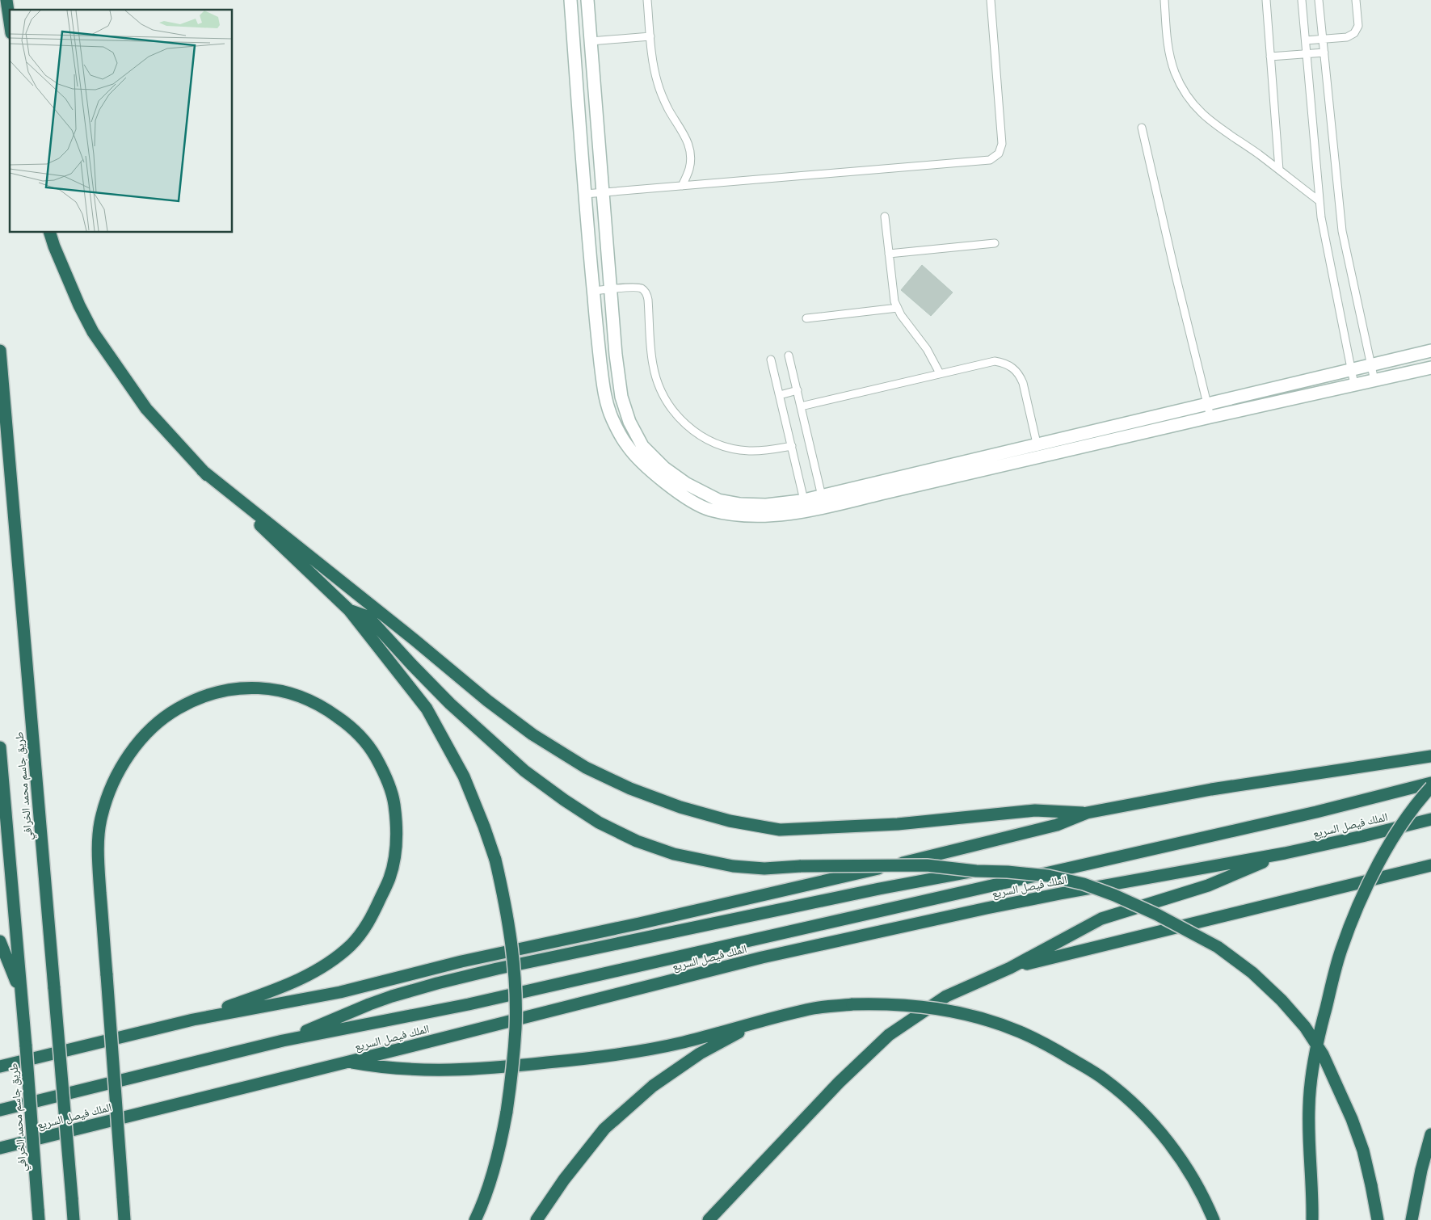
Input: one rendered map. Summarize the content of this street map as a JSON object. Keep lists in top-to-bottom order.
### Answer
{
  "streets": {
    "highway": ["طريق جاسم محمد الخرافي", "الملك فيصل السريع"]
  }
}
